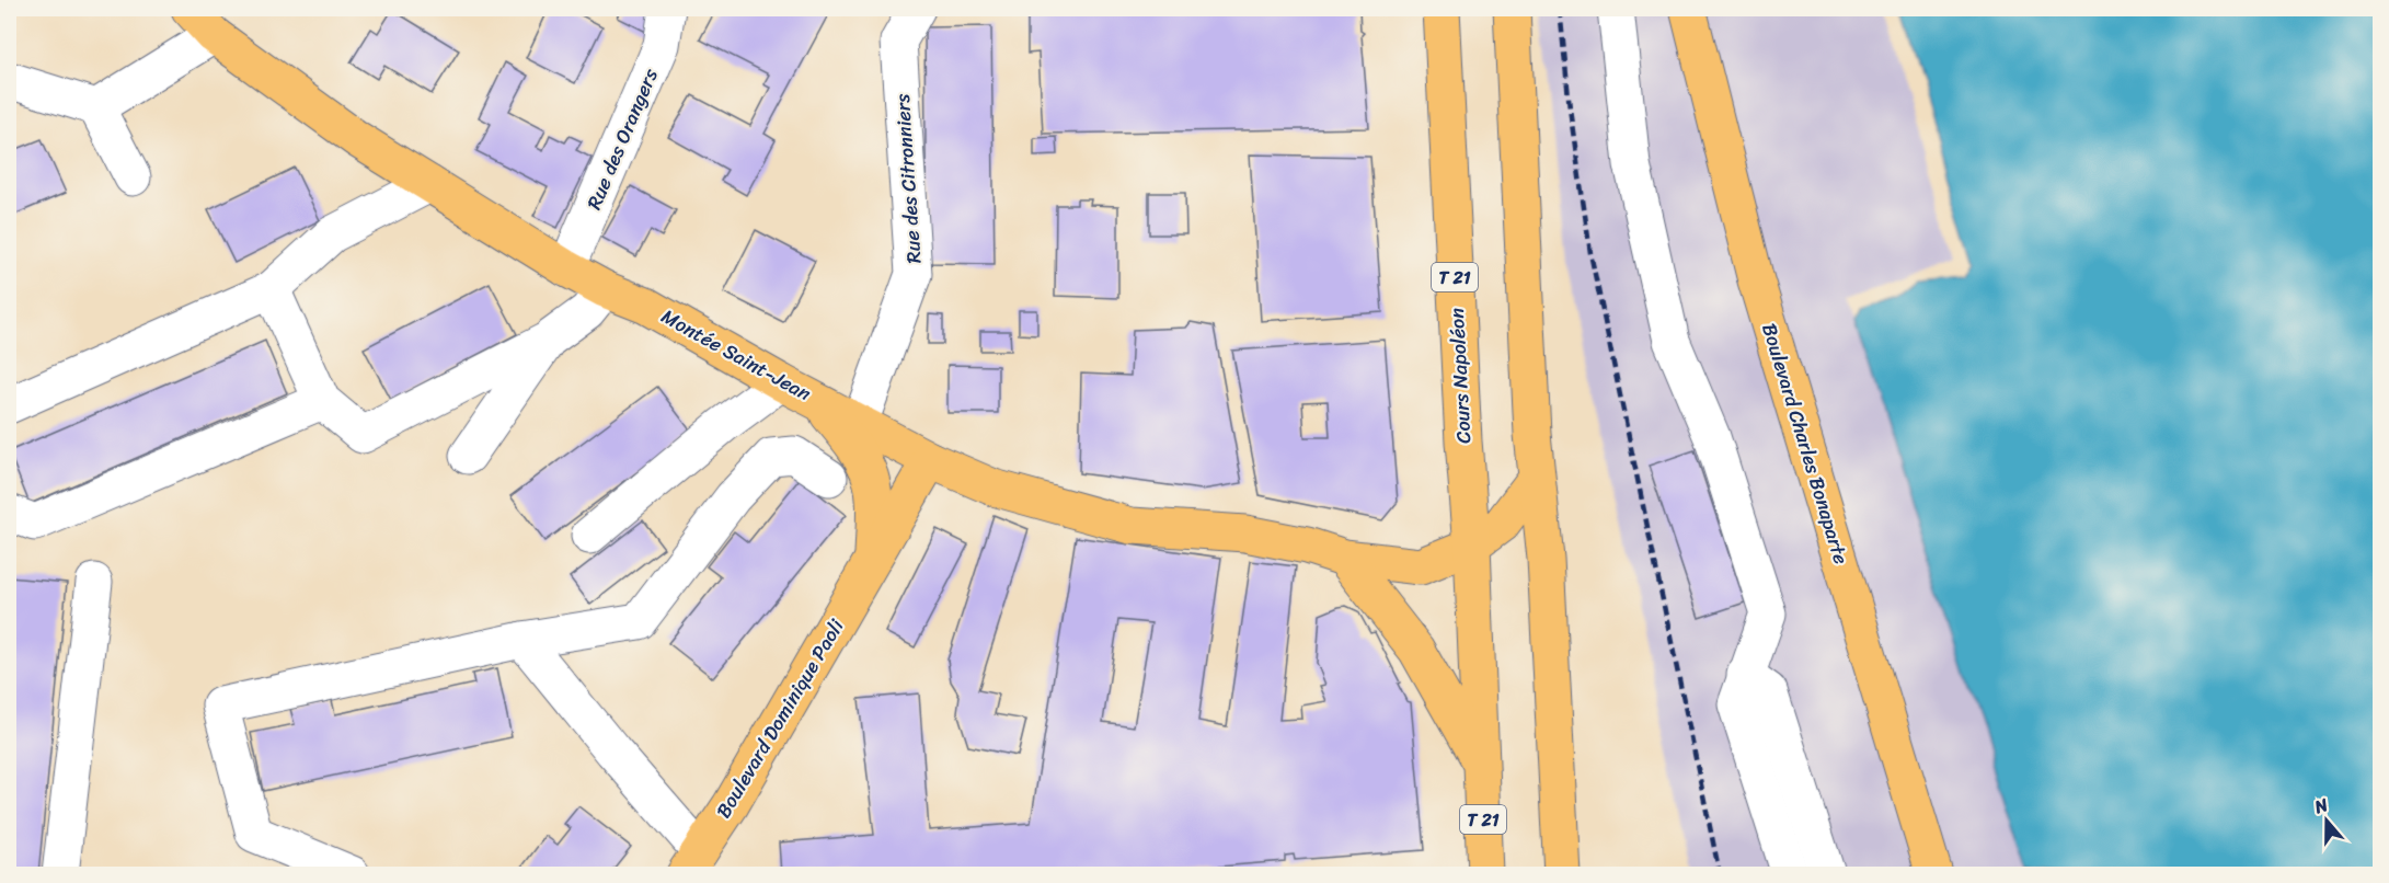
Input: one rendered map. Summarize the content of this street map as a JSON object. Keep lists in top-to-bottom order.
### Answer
{
  "streets": {
    "main road": [
      "T 21",
      "Montée Saint-Jean",
      "Cours Napoléon",
      "Boulevard Charles Bonaparte",
      "Boulevard Dominique Paoli"
    ],
    "street": ["Rue des Orangers", "Rue des Citronniers"]
  },
  "crossings": [
    ["Rue des Orangers", "Montée Saint-Jean"],
    ["Rue des Citronniers", "Montée Saint-Jean"],
    ["Montée Saint-Jean", "Cours Napoléon"],
    ["Montée Saint-Jean", "Boulevard Dominique Paoli"]
  ],
  "north": "top"
}
